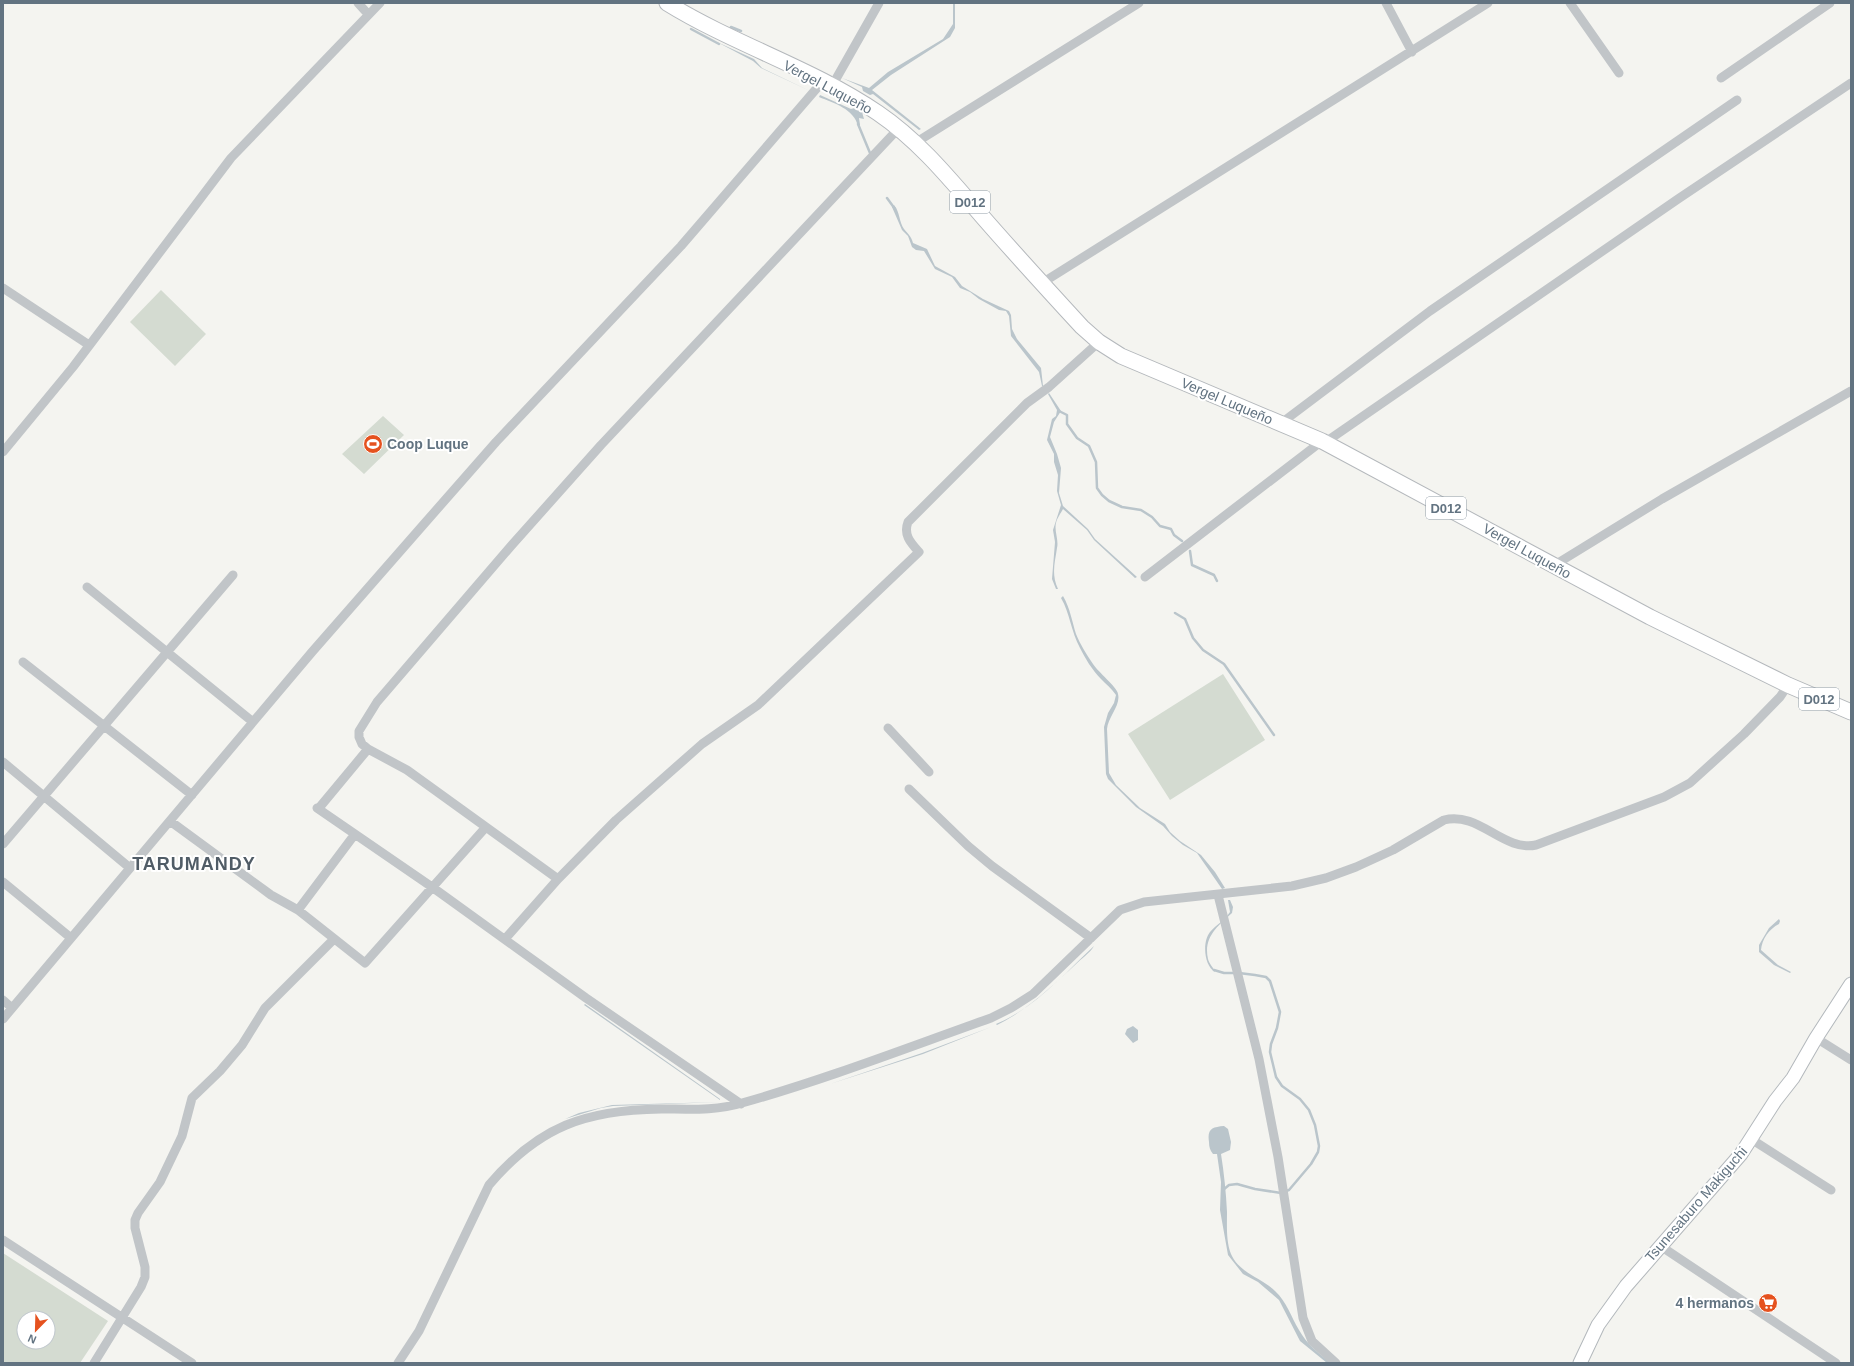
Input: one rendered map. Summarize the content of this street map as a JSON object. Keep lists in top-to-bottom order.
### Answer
{
  "streets": {
    "main road": ["Vergel Luqueño", "D012"],
    "street": ["Tsunesaburo Makiguchi"]
  },
  "districts": ["TARUMANDY"],
  "places": {
    "sports": ["Coop Luque"],
    "supermarket": ["4 hermanos"]
  },
  "north": "bottom left"
}
